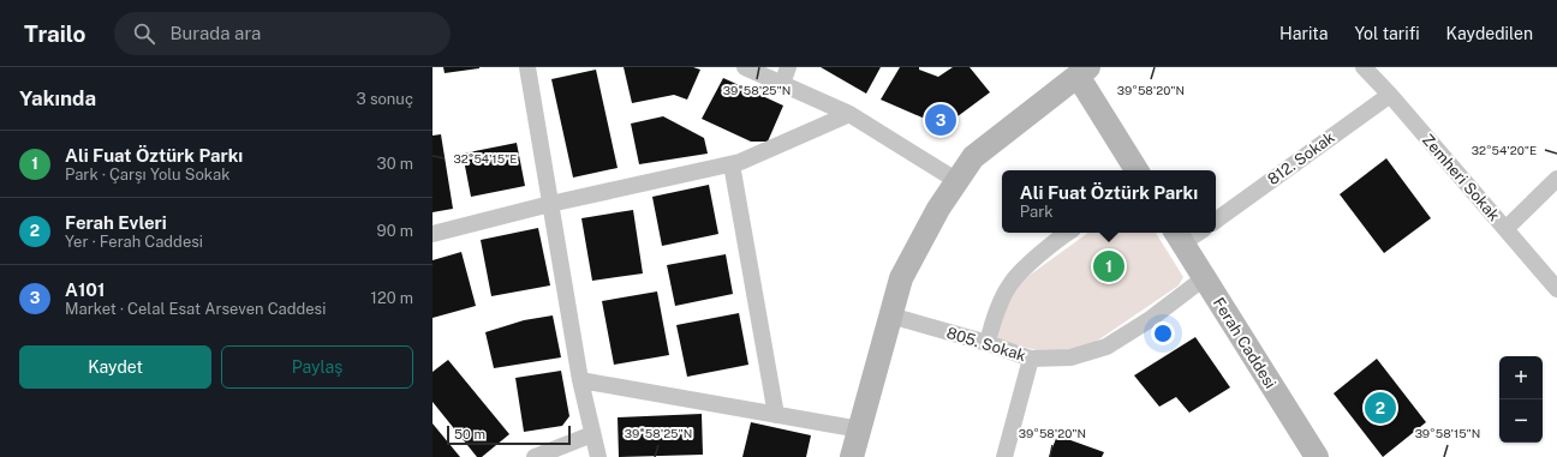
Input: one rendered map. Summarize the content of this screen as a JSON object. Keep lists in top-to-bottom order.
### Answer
{
  "streets": {
    "main road": ["Ferah Caddesi"],
    "street": ["812. Sokak", "Zemheri Sokak", "805. Sokak"]
  },
  "crossings": [
    ["812. Sokak", "Zemheri Sokak"],
    ["Ferah Caddesi", "805. Sokak"]
  ],
  "scale_bar": "50 m",
  "page": {
    "header": "Trailo",
    "search": "Burada ara",
    "nav": ["Harita", "Yol tarifi", "Kaydedilen"],
    "heading": ["Yakında", "3 sonuç"],
    "pins": ["3", "1", "2"],
    "list": [
      {
        "mark": "1",
        "name": "Ali Fuat Öztürk Parkı",
        "note": "Park · Çarşı Yolu Sokak",
        "value": "30 m"
      },
      {
        "mark": "2",
        "name": "Ferah Evleri",
        "note": "Yer · Ferah Caddesi",
        "value": "90 m"
      },
      {
        "mark": "3",
        "name": "A101",
        "note": "Market · Celal Esat Arseven Caddesi",
        "value": "120 m"
      }
    ],
    "popup": ["Ali Fuat Öztürk Parkı", "Park"],
    "buttons": ["Kaydet", "Paylaş"],
    "map_buttons": ["+", "−"],
    "scale": "50 m"
  },
  "coordinates": [
    "39°58'25\"N",
    "39°58'20\"N",
    "32°54'20\"E",
    "32°54'15\"E",
    "39°58'15\"N"
  ]
}
